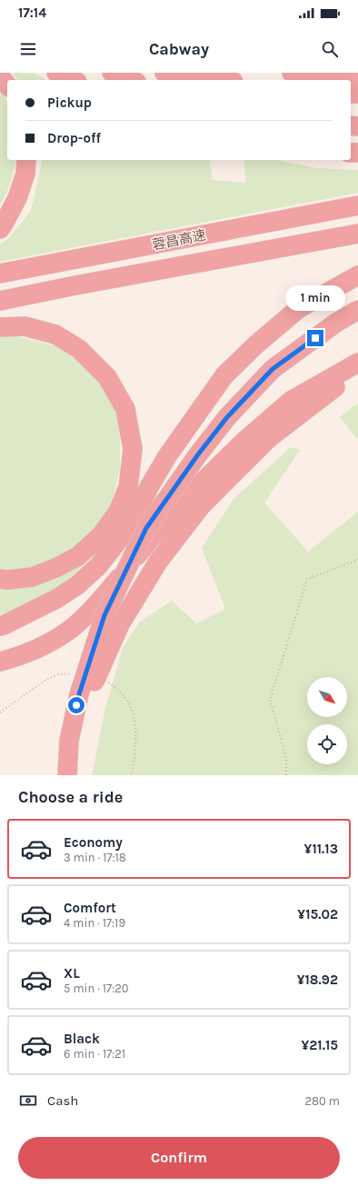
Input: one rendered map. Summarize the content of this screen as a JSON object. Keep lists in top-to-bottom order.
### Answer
{
  "streets": {
    "highway": ["蓉昌高速"]
  },
  "north": "bottom right",
  "page": {
    "status": "17:14",
    "header": "Cabway",
    "banner": ["Pickup", "Drop-off"],
    "bubble": "1 min",
    "heading": "Choose a ride",
    "list": [
      {
        "name": "Economy",
        "note": "3 min · 17:18",
        "value": "¥11.13"
      },
      {
        "name": "Comfort",
        "note": "4 min · 17:19",
        "value": "¥15.02"
      },
      {
        "name": "XL",
        "note": "5 min · 17:20",
        "value": "¥18.92"
      },
      {
        "name": "Black",
        "note": "6 min · 17:21",
        "value": "¥21.15"
      }
    ],
    "pay": ["Cash", "280 m"],
    "buttons": "Confirm"
  }
}
